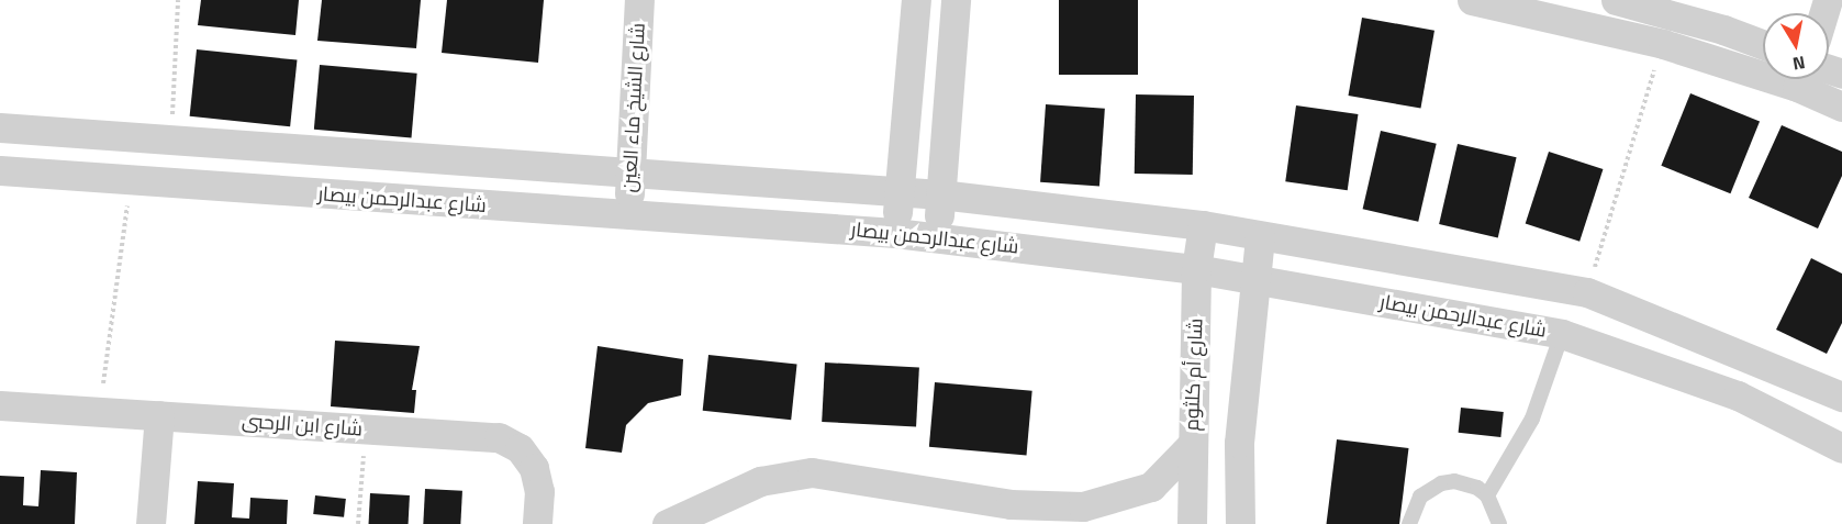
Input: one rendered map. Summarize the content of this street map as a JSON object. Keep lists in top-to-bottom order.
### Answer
{
  "streets": {
    "street": [
      "شارع الشيخ ماء العين",
      "شارع عبدالرحمن بيصار",
      "شارع أم كلثوم",
      "شارع ابن الرحبى"
    ]
  },
  "crossings": [
    ["شارع الشيخ ماء العين", "شارع عبدالرحمن بيصار"],
    ["شارع عبدالرحمن بيصار", "شارع أم كلثوم"]
  ],
  "north": "bottom"
}
